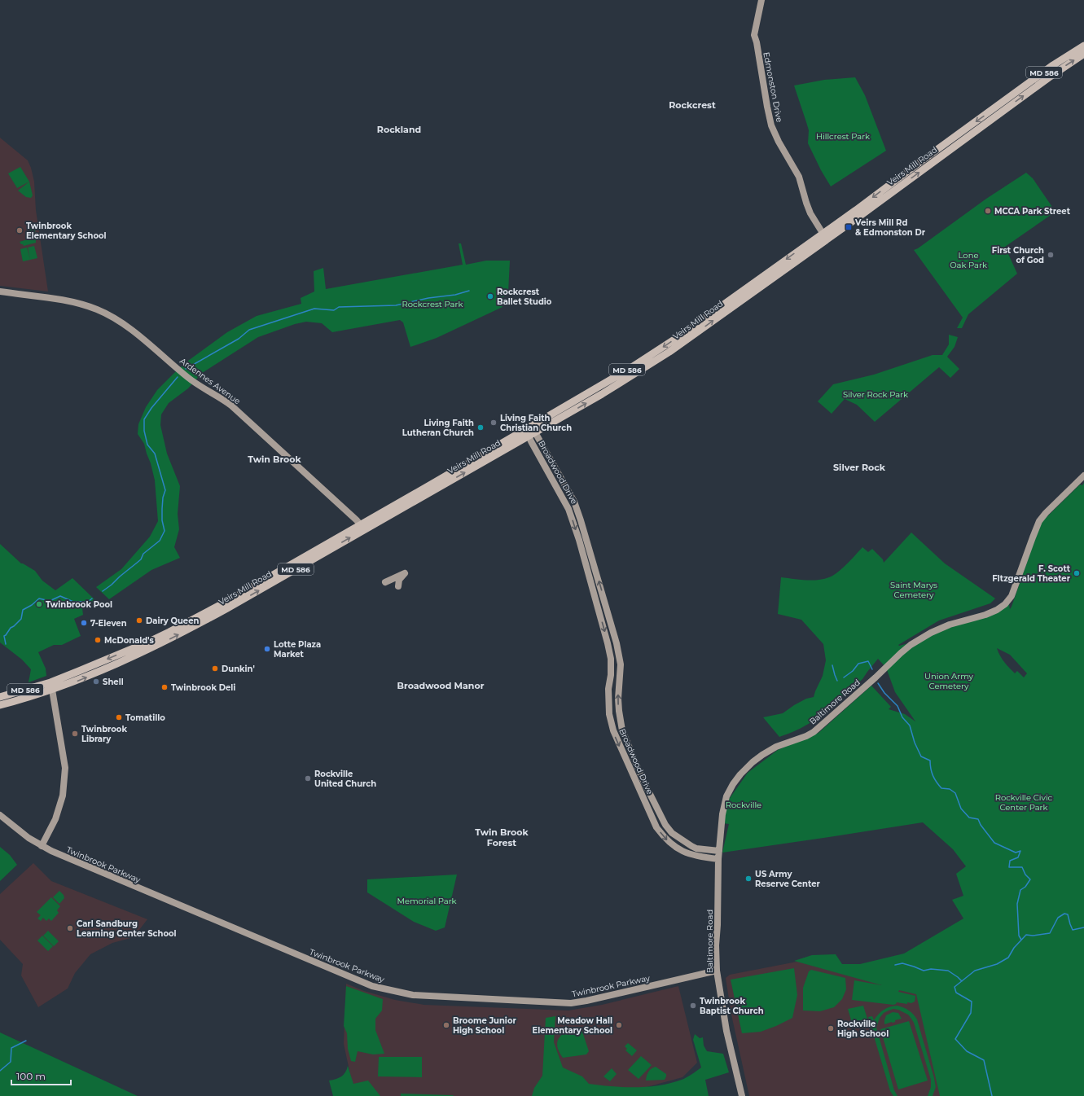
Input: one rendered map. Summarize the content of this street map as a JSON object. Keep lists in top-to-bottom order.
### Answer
{
  "streets": {
    "main road": ["MD 586", "Veirs Mill Road"],
    "street": [
      "Edmonston Drive",
      "Ardennes Avenue",
      "Broadwood Drive",
      "Baltimore Road",
      "Twinbrook Parkway"
    ]
  },
  "crossings": [
    ["Edmonston Drive", "Veirs Mill Road"],
    ["Veirs Mill Road", "Ardennes Avenue"],
    ["Veirs Mill Road", "Broadwood Drive"],
    ["Broadwood Drive", "Baltimore Road"],
    ["Baltimore Road", "Twinbrook Parkway"]
  ],
  "districts": [
    "Rockcrest",
    "Rockland",
    "Twin Brook",
    "Silver Rock",
    "Broadwood Manor",
    "Twin Brook Forest"
  ],
  "parks": [
    "Hillcrest Park",
    "Lone Oak Park",
    "Rockcrest Park",
    "Silver Rock Park",
    "Saint Marys Cemetery",
    "Union Army Cemetery",
    "Rockville Civic Center Park",
    "Rockville",
    "Memorial Park"
  ],
  "places": {
    "other": [
      "MCCA Park Street",
      "Twinbrook Elementary School",
      "First Church of God",
      "Rockcrest Ballet Studio",
      "Living Faith Christian Church",
      "Living Faith Lutheran Church",
      "F. Scott FItzgerald Theater",
      "Twinbrook Pool",
      "Dairy Queen",
      "7-Eleven",
      "McDonald's",
      "Lotte Plaza Market",
      "Dunkin'",
      "Shell",
      "Twinbrook Deli",
      "Tomatillo",
      "Twinbrook Library",
      "Rockville United Church",
      "US Army Reserve Center",
      "Carl Sandburg Learning Center School",
      "Twinbrook Baptist Church",
      "Broome Junior High School",
      "Meadow Hall Elementary School",
      "Rockville High School"
    ],
    "transit": ["Veirs Mill Rd & Edmonston Dr"]
  },
  "scale_bar": "100 m"
}
